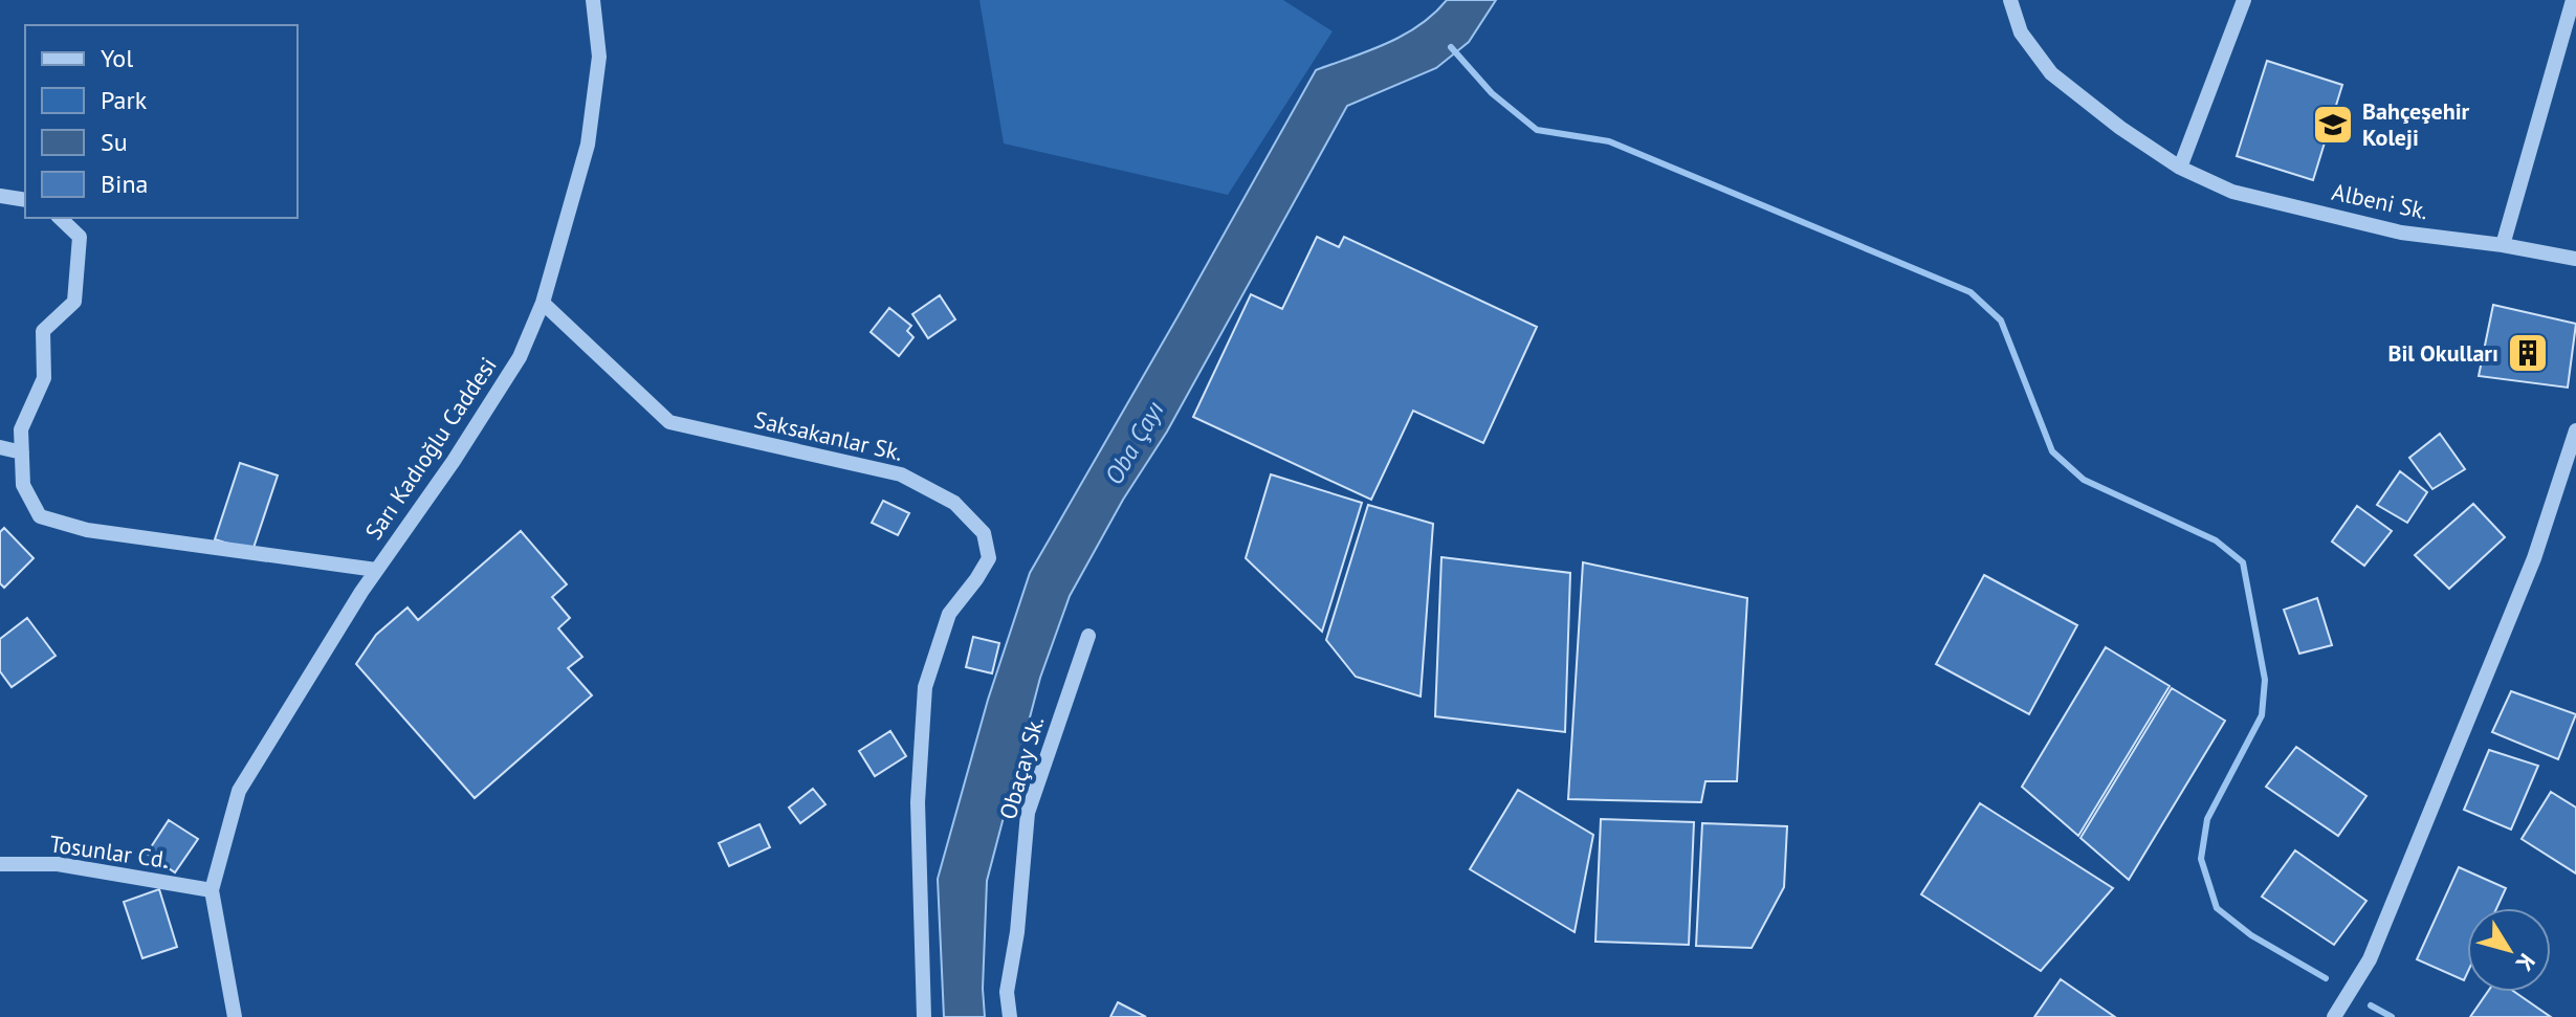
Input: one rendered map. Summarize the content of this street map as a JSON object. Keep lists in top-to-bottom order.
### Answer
{
  "streets": {
    "street": [
      "Albeni Sk.",
      "Saksakanlar Sk.",
      "Sarı Kadıoğlu Caddesi",
      "Obaçay Sk.",
      "Tosunlar Cd."
    ]
  },
  "crossings": [
    ["Saksakanlar Sk.", "Sarı Kadıoğlu Caddesi"],
    ["Sarı Kadıoğlu Caddesi", "Tosunlar Cd."]
  ],
  "water": ["Oba Çayı"],
  "places": {
    "school or university": ["Bahçeşehir Koleji"],
    "building": ["Bil Okulları"]
  },
  "legend": [
    "Yol",
    "Park",
    "Su",
    "Bina"
  ],
  "north": "bottom right"
}
